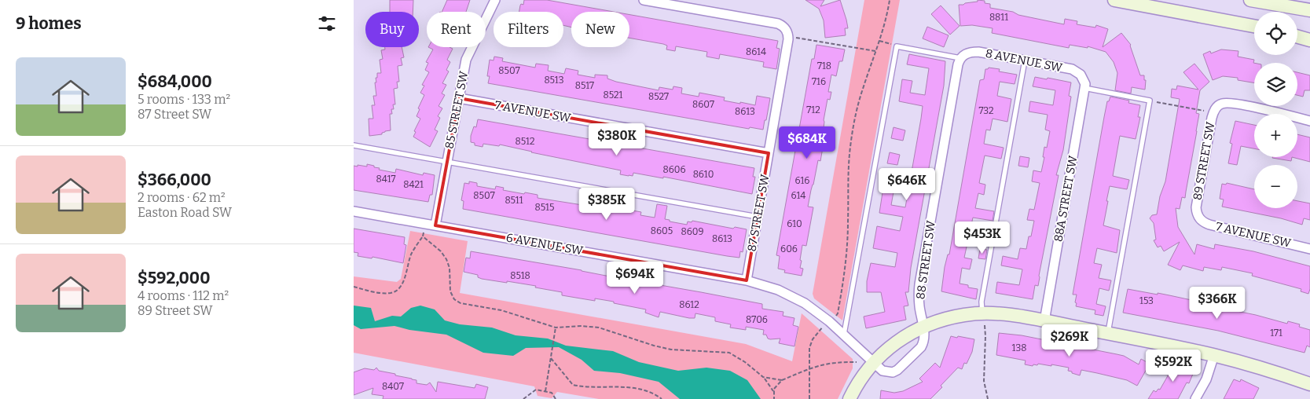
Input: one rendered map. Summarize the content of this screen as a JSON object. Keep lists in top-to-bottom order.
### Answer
{
  "streets": {
    "street": [
      "8 AVENUE SW",
      "85 STREET SW",
      "7 AVENUE SW",
      "89 STREET SW",
      "88A STREET SW",
      "87 STREET SW",
      "6 AVENUE SW",
      "88 STREET SW"
    ]
  },
  "crossings": [
    ["8 AVENUE SW", "88A STREET SW"],
    ["8 AVENUE SW", "88 STREET SW"],
    ["85 STREET SW", "7 AVENUE SW"],
    ["85 STREET SW", "6 AVENUE SW"],
    ["7 AVENUE SW", "89 STREET SW"],
    ["7 AVENUE SW", "87 STREET SW"],
    ["87 STREET SW", "6 AVENUE SW"],
    ["6 AVENUE SW", "88 STREET SW"]
  ],
  "house_numbers": [
    "8811",
    "8614",
    "718",
    "8507",
    "8513",
    "716",
    "8517",
    "8521",
    "8527",
    "8607",
    "712",
    "732",
    "8613",
    "8512",
    "8606",
    "8610",
    "8417",
    "616",
    "8421",
    "8507",
    "614",
    "8511",
    "8515",
    "610",
    "8605",
    "8609",
    "8613",
    "606",
    "8518",
    "153",
    "8612",
    "8706",
    "171",
    "138",
    "8407"
  ],
  "page": {
    "heading": "9 homes",
    "map_buttons": ["+", "−"],
    "chip": [
      "Buy",
      "Rent",
      "Filters",
      "New"
    ],
    "list": [
      {
        "name": "$684,000",
        "note": "5 rooms · 133 m² · 87 Street SW"
      },
      {
        "name": "$366,000",
        "note": "2 rooms · 62 m² · Easton Road SW"
      },
      {
        "name": "$592,000",
        "note": "4 rooms · 112 m² · 89 Street SW"
      }
    ],
    "price": [
      "$380K",
      "$684K",
      "$646K",
      "$385K",
      "$453K",
      "$694K",
      "$366K",
      "$269K",
      "$592K"
    ]
  }
}
